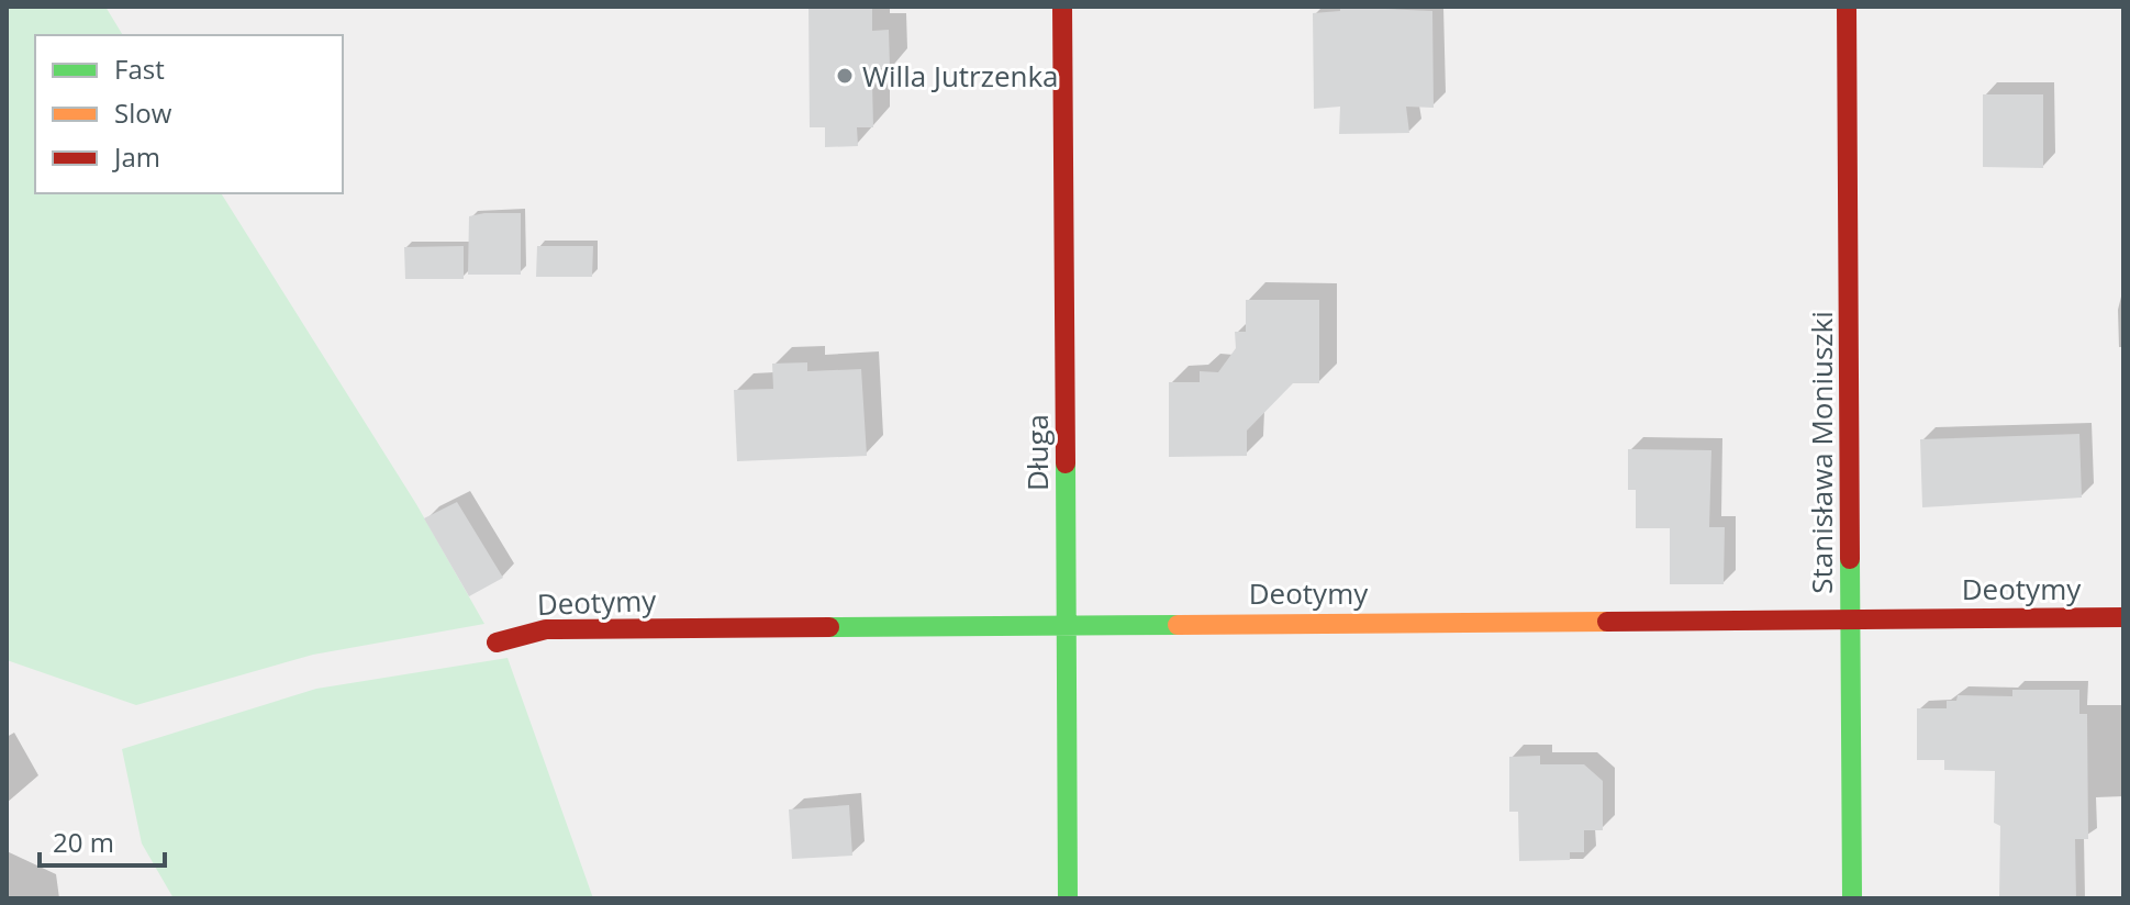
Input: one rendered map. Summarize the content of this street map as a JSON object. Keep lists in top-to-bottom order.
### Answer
{
  "streets": {
    "street": ["Długa", "Stanisława Moniuszki", "Deotymy"]
  },
  "crossings": [
    ["Długa", "Deotymy"],
    ["Stanisława Moniuszki", "Deotymy"]
  ],
  "places": ["Willa Jutrzenka"],
  "legend": ["Fast", "Slow", "Jam"],
  "scale_bar": "20 m"
}
